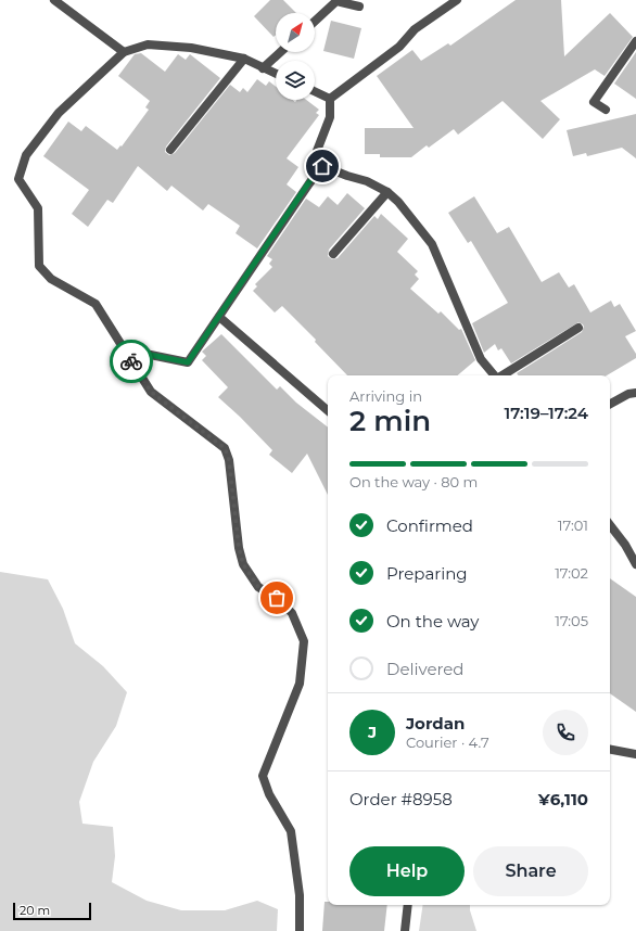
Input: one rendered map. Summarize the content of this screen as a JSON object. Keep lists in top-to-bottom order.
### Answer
{
  "scale_bar": "20 m",
  "north": "top right",
  "page": {
    "heading": ["2 min", "Arriving in", "17:19–17:24"],
    "panel": [
      "Jordan",
      "Courier · 4.7",
      "Order #8958",
      "¥6,110"
    ],
    "bar": "On the way · 80 m",
    "list": [
      ["Confirmed", "17:01"],
      ["Preparing", "17:02"],
      ["On the way", "17:05"],
      "Delivered"
    ],
    "round": "J",
    "buttons": ["Help", "Share"],
    "scale": "20 m"
  }
}
